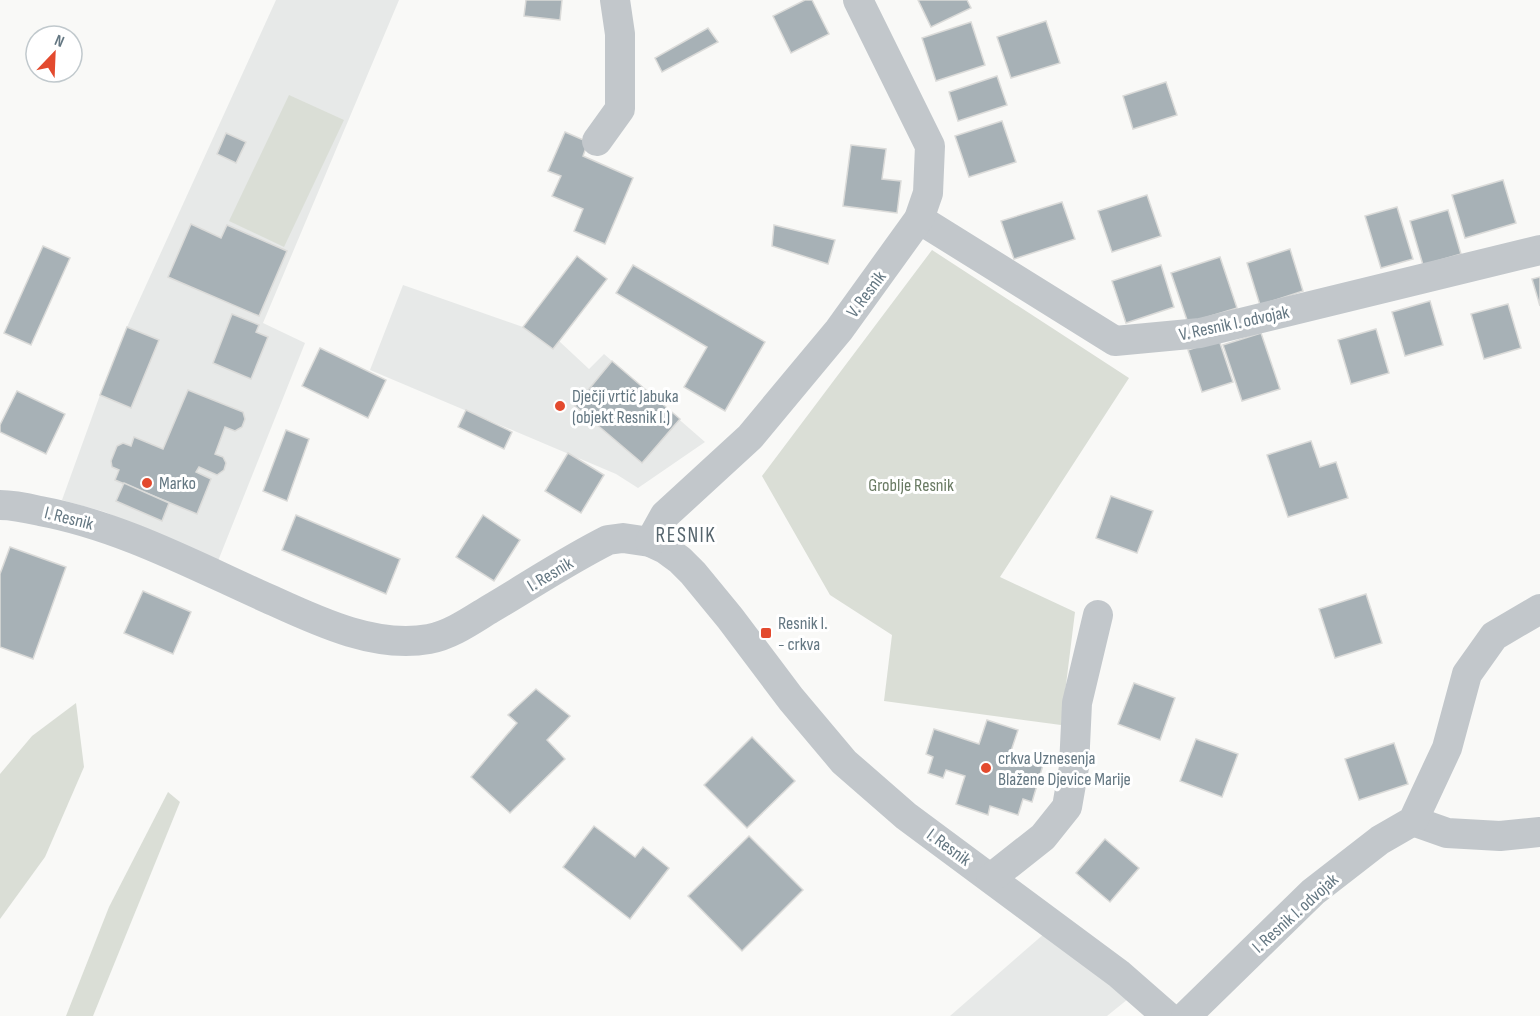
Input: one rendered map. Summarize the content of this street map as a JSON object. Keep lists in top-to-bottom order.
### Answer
{
  "streets": {
    "street": [
      "V. Resnik",
      "V. Resnik I. odvojak",
      "I. Resnik",
      "I. Resnik I. odvojak"
    ]
  },
  "crossings": [
    ["V. Resnik", "V. Resnik I. odvojak"],
    ["V. Resnik", "I. Resnik"]
  ],
  "districts": ["RESNIK"],
  "parks": ["Groblje Resnik"],
  "places": {
    "other": ["Dječji vrtić Jabuka (objekt Resnik I.)", "Marko", "crkva Uznesenja Blažene Djevice Marije"],
    "transit": ["Resnik I. - crkva"]
  },
  "north": "top right"
}
